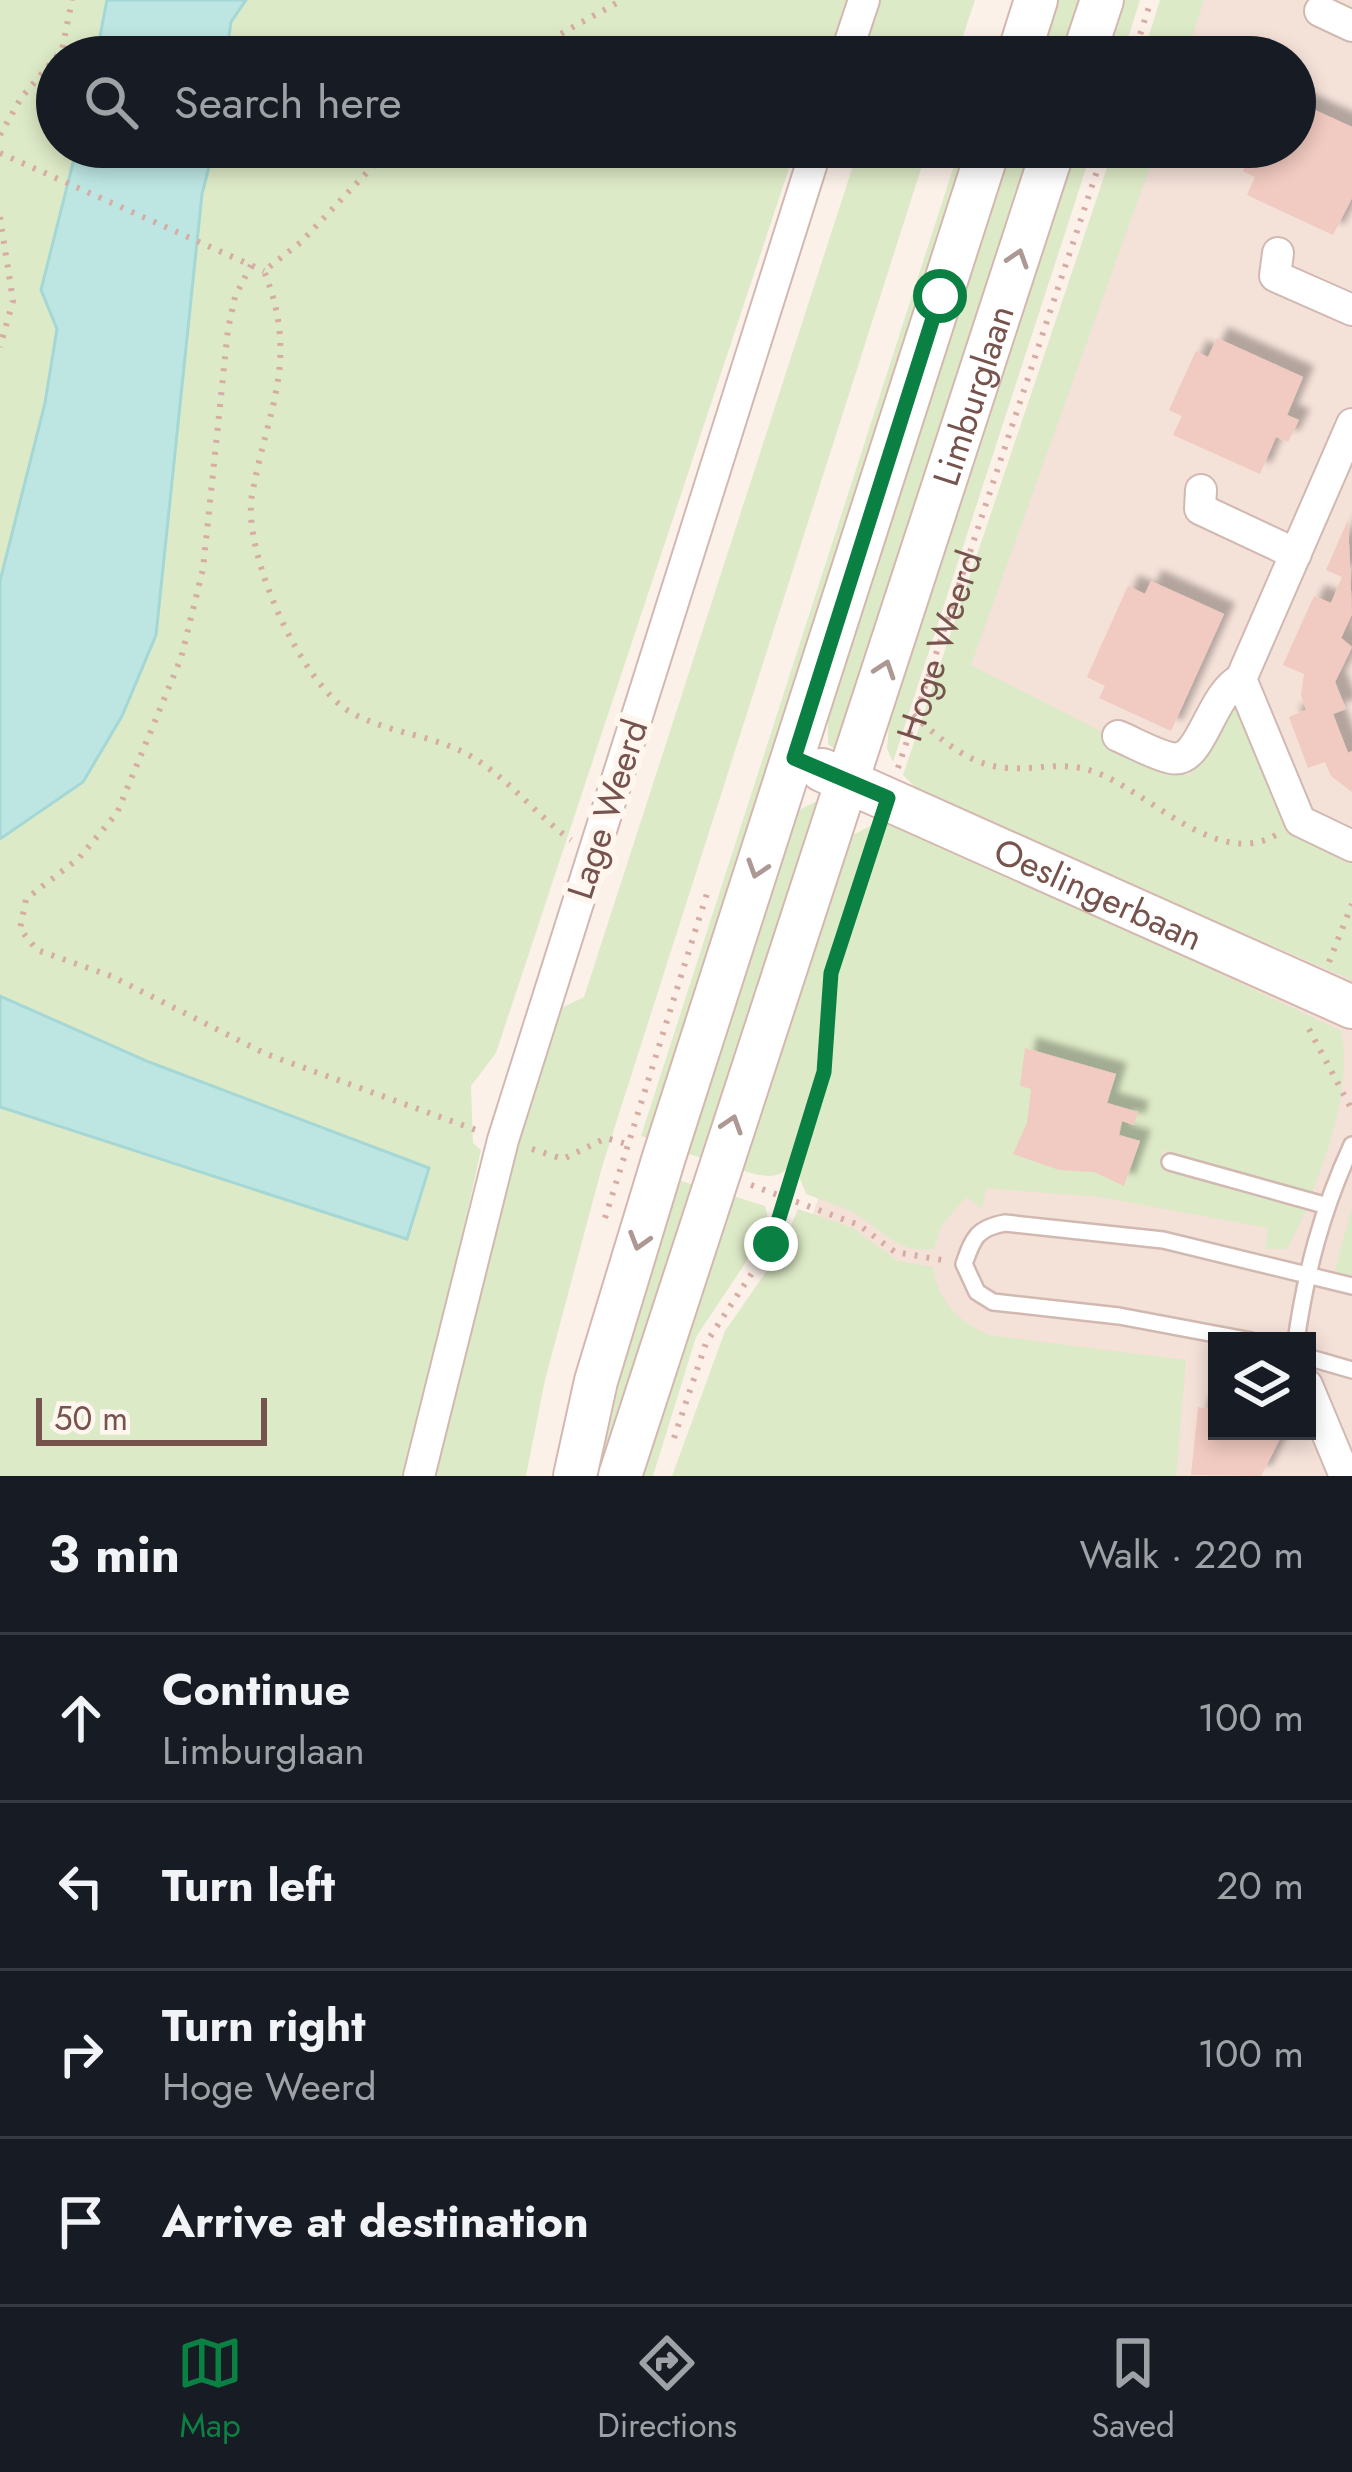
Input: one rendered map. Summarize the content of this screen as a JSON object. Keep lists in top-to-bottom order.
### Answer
{
  "streets": {
    "main road": ["Limburglaan", "Oeslingerbaan"],
    "street": ["Lage Weerd"],
    "path": ["Hoge Weerd"]
  },
  "crossings": [
    ["Limburglaan", "Oeslingerbaan"],
    ["Hoge Weerd", "Oeslingerbaan"]
  ],
  "scale_bar": "50 m",
  "page": {
    "search": "Search here",
    "scale": "50 m",
    "heading": ["3 min", "Walk · 220 m"],
    "list": [
      ["Continue", "Limburglaan", "100 m"],
      ["Turn left", "20 m"],
      ["Turn right", "Hoge Weerd", "100 m"],
      "Arrive at destination"
    ],
    "nav": ["Map", "Directions", "Saved"]
  }
}
